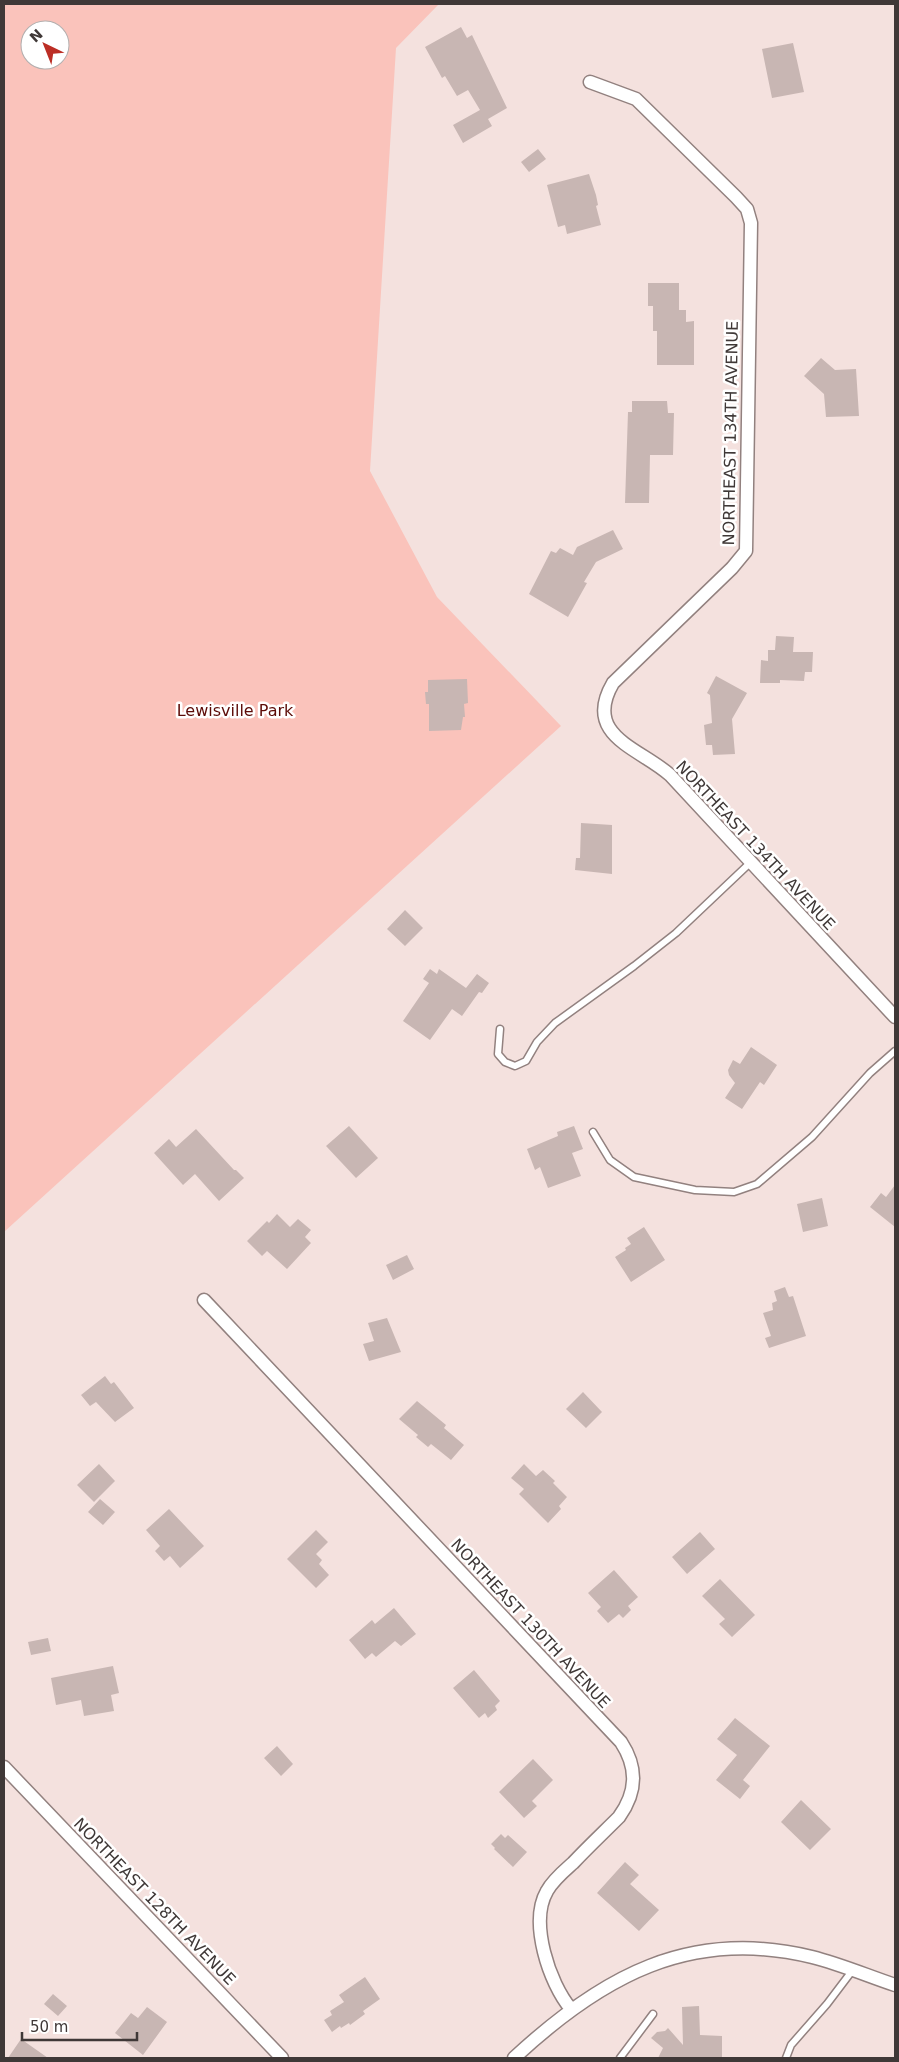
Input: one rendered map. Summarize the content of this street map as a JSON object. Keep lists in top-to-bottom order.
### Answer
{
  "streets": {
    "street": ["NORTHEAST 134TH AVENUE", "NORTHEAST 130TH AVENUE", "NORTHEAST 128TH AVENUE"]
  },
  "parks": ["Lewisville Park"],
  "scale_bar": "50 m",
  "north": "top left"
}
